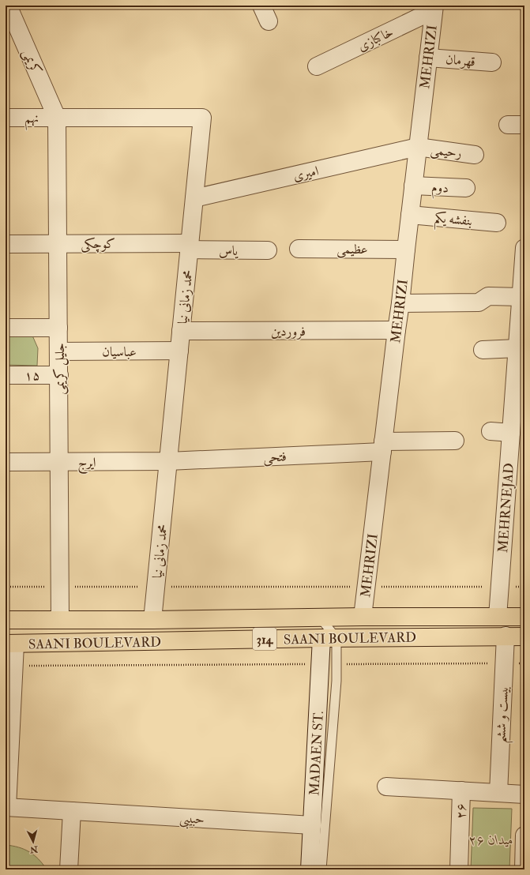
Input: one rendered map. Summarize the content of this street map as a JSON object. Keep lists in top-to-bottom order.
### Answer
{
  "streets": {
    "main road": ["SAANI BOULEVARD", "314"],
    "street": [
      "خاکبازی",
      "MEHRIZI",
      "قهرمان",
      "کریمی",
      "نهم",
      "رحیمی",
      "امیری",
      "دوم",
      "بنفشه یکم",
      "کوچکی",
      "عظیمی",
      "یاس",
      "محمد زمانی نیا",
      "فروردین",
      "عباسیان",
      "جلیل کریمی",
      "۱۵",
      "فتحی",
      "ایرج",
      "MEHRNEJAD",
      "بیست و ششم",
      "MADAEN ST.",
      "۲۶",
      "حبیبی"
    ]
  },
  "crossings": [
    ["خاکبازی", "MEHRIZI"],
    ["MEHRIZI", "قهرمان"],
    ["MEHRIZI", "رحیمی"],
    ["MEHRIZI", "امیری"],
    ["MEHRIZI", "دوم"],
    ["MEHRIZI", "بنفشه یکم"],
    ["MEHRIZI", "عظیمی"],
    ["MEHRIZI", "فروردین"],
    ["MEHRIZI", "فتحی"],
    ["MEHRIZI", "SAANI BOULEVARD"],
    ["کریمی", "نهم"],
    ["کریمی", "محمد زمانی نیا"],
    ["کریمی", "جلیل کریمی"],
    ["نهم", "محمد زمانی نیا"],
    ["نهم", "جلیل کریمی"],
    ["رحیمی", "امیری"],
    ["امیری", "محمد زمانی نیا"],
    ["کوچکی", "یاس"],
    ["کوچکی", "محمد زمانی نیا"],
    ["کوچکی", "جلیل کریمی"],
    ["یاس", "محمد زمانی نیا"],
    ["محمد زمانی نیا", "فروردین"],
    ["محمد زمانی نیا", "عباسیان"],
    ["محمد زمانی نیا", "جلیل کریمی"],
    ["محمد زمانی نیا", "فتحی"],
    ["محمد زمانی نیا", "ایرج"],
    ["محمد زمانی نیا", "SAANI BOULEVARD"],
    ["عباسیان", "جلیل کریمی"],
    ["جلیل کریمی", "۱۵"],
    ["جلیل کریمی", "ایرج"],
    ["جلیل کریمی", "SAANI BOULEVARD"],
    ["فتحی", "ایرج"],
    ["MEHRNEJAD", "SAANI BOULEVARD"],
    ["SAANI BOULEVARD", "بیست و ششم"],
    ["SAANI BOULEVARD", "MADAEN ST."],
    ["MADAEN ST.", "حبیبی"]
  ],
  "parks": ["میدان ۲۶"],
  "north": "bottom"
}
